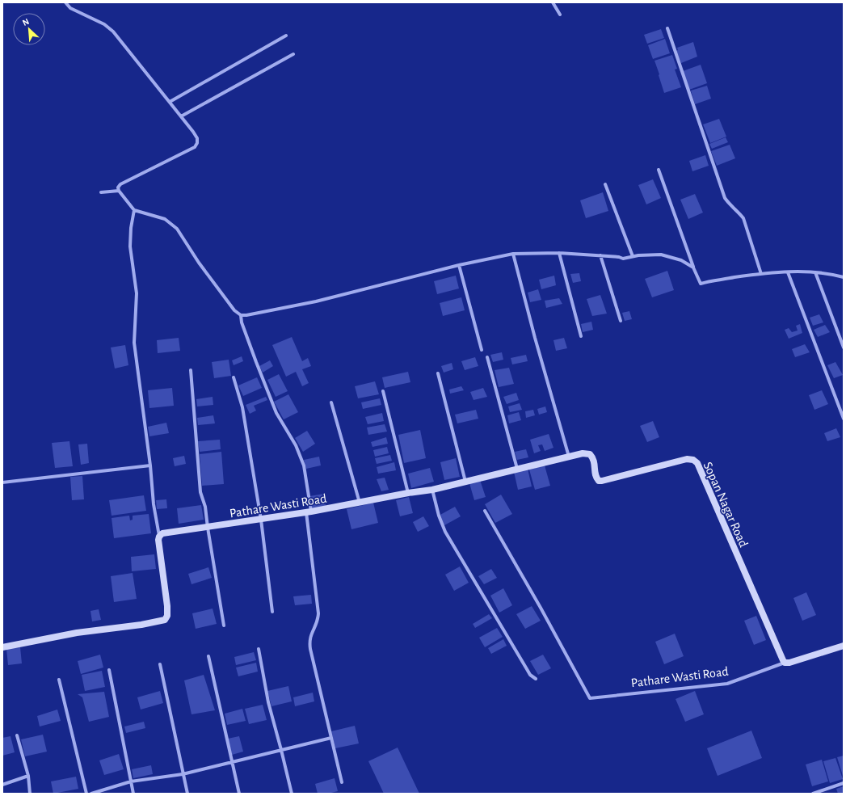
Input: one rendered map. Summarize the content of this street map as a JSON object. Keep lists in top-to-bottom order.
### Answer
{
  "streets": {
    "street": ["Sopan Nagar Road", "Pathare Wasti Road"]
  },
  "crossings": [
    ["Sopan Nagar Road", "Pathare Wasti Road"]
  ],
  "north": "top left"
}
